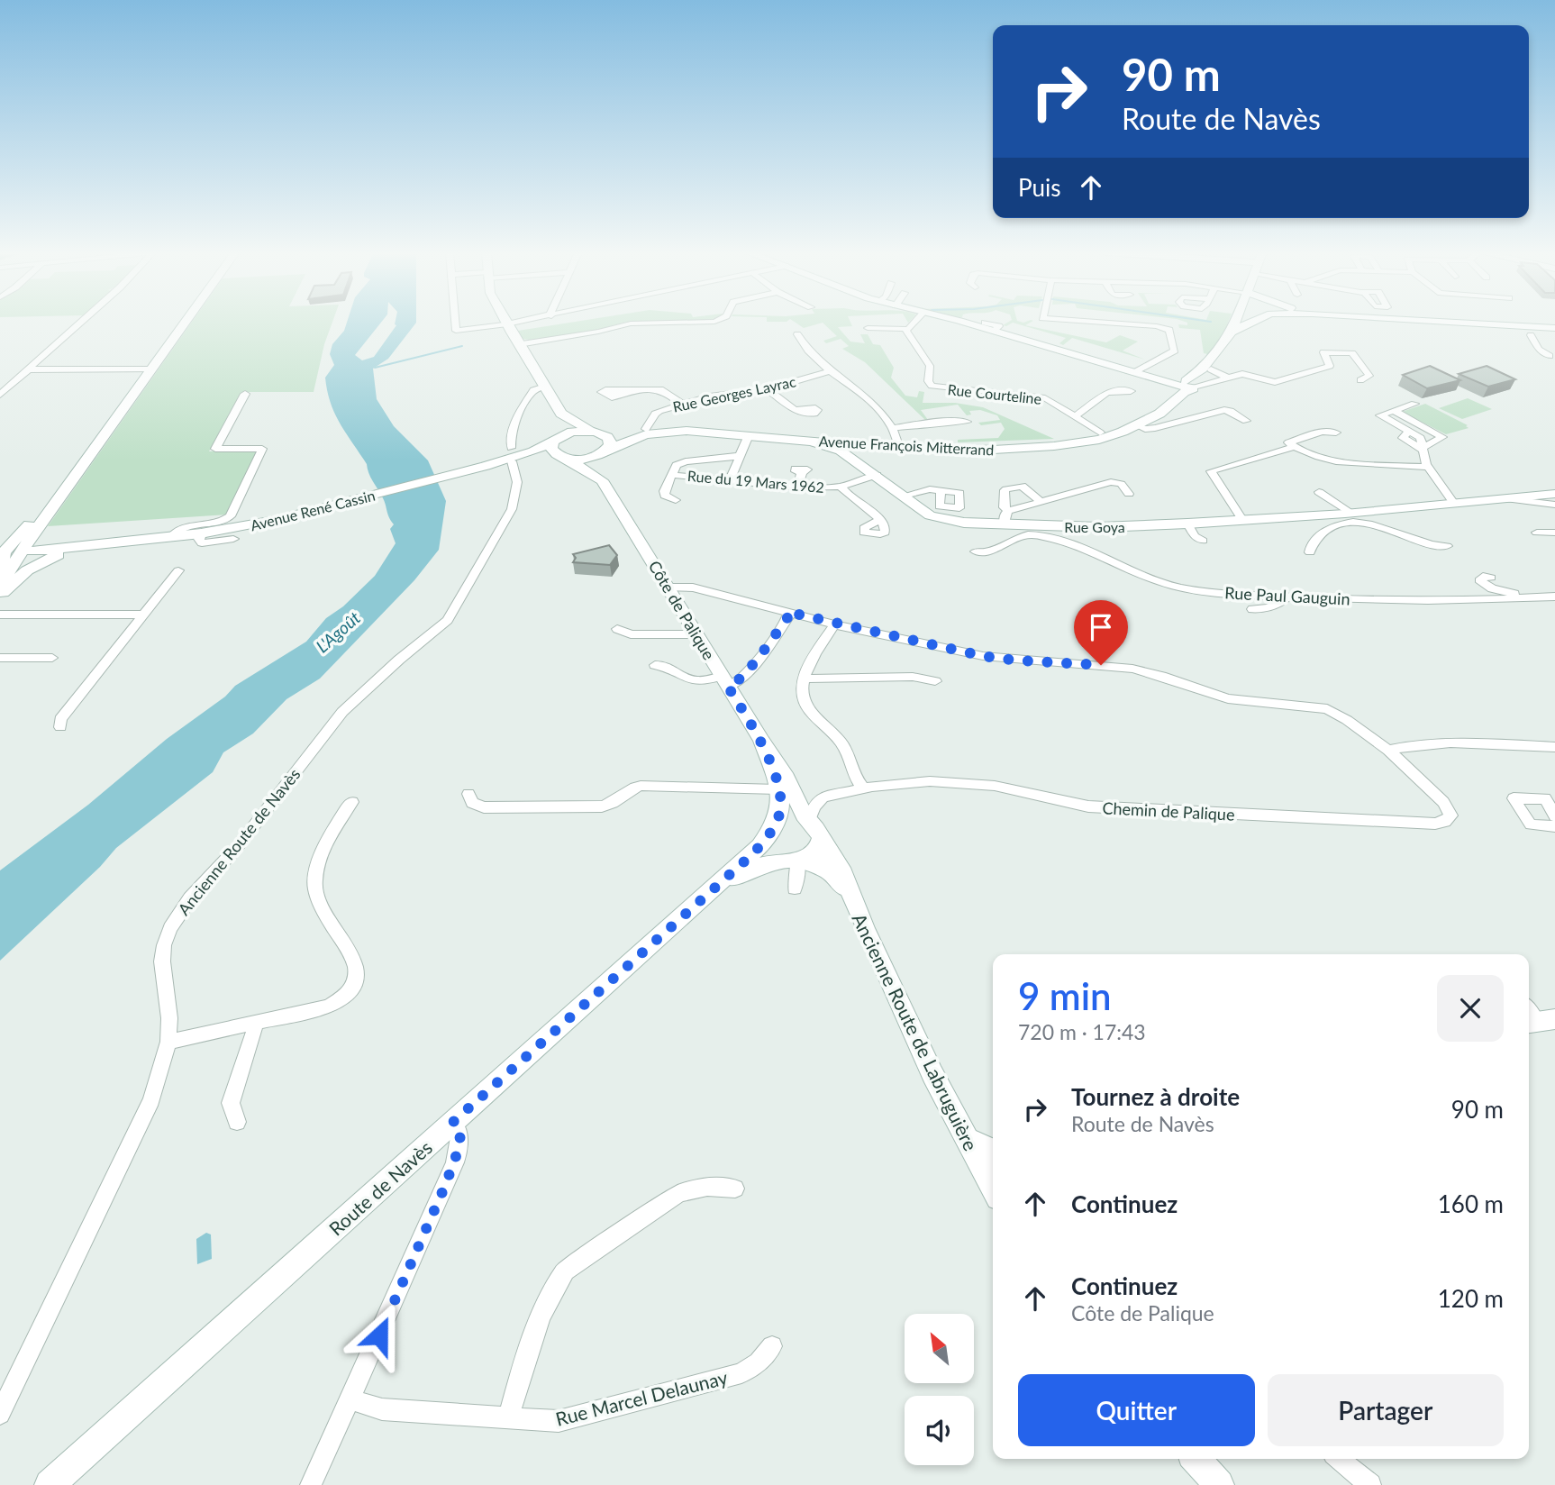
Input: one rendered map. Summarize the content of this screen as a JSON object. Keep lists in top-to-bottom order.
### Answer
{
  "streets": {
    "street": [
      "Rue Georges Layrac",
      "Rue Courteline",
      "Avenue François Mitterrand",
      "Rue du 19 Mars 1962",
      "Avenue René Cassin",
      "Rue Goya",
      "Rue Paul Gauguin",
      "Côte de Palique",
      "Chemin de Palique",
      "Ancienne Route de Navès",
      "Ancienne Route de Labruguière",
      "Route de Navès",
      "Rue Marcel Delaunay"
    ]
  },
  "crossings": [
    ["Rue Georges Layrac", "Avenue François Mitterrand"],
    ["Rue Courteline", "Avenue François Mitterrand"],
    ["Avenue François Mitterrand", "Avenue René Cassin"],
    ["Avenue François Mitterrand", "Rue Goya"],
    ["Avenue François Mitterrand", "Côte de Palique"],
    ["Rue du 19 Mars 1962", "Rue Goya"],
    ["Avenue René Cassin", "Côte de Palique"],
    ["Avenue René Cassin", "Ancienne Route de Navès"],
    ["Rue Goya", "Rue Paul Gauguin"]
  ],
  "water": ["L'Agoût"],
  "north": "top left",
  "page": {
    "turn": ["90 m", "Route de Navès"],
    "then": "Puis",
    "heading": ["9 min", "720 m · 17:43"],
    "list": [
      {
        "name": "Tournez à droite",
        "note": "Route de Navès",
        "value": "90 m"
      },
      {
        "name": "Continuez",
        "value": "160 m"
      },
      {
        "name": "Continuez",
        "note": "Côte de Palique",
        "value": "120 m"
      }
    ],
    "buttons": ["Quitter", "Partager"]
  }
}
